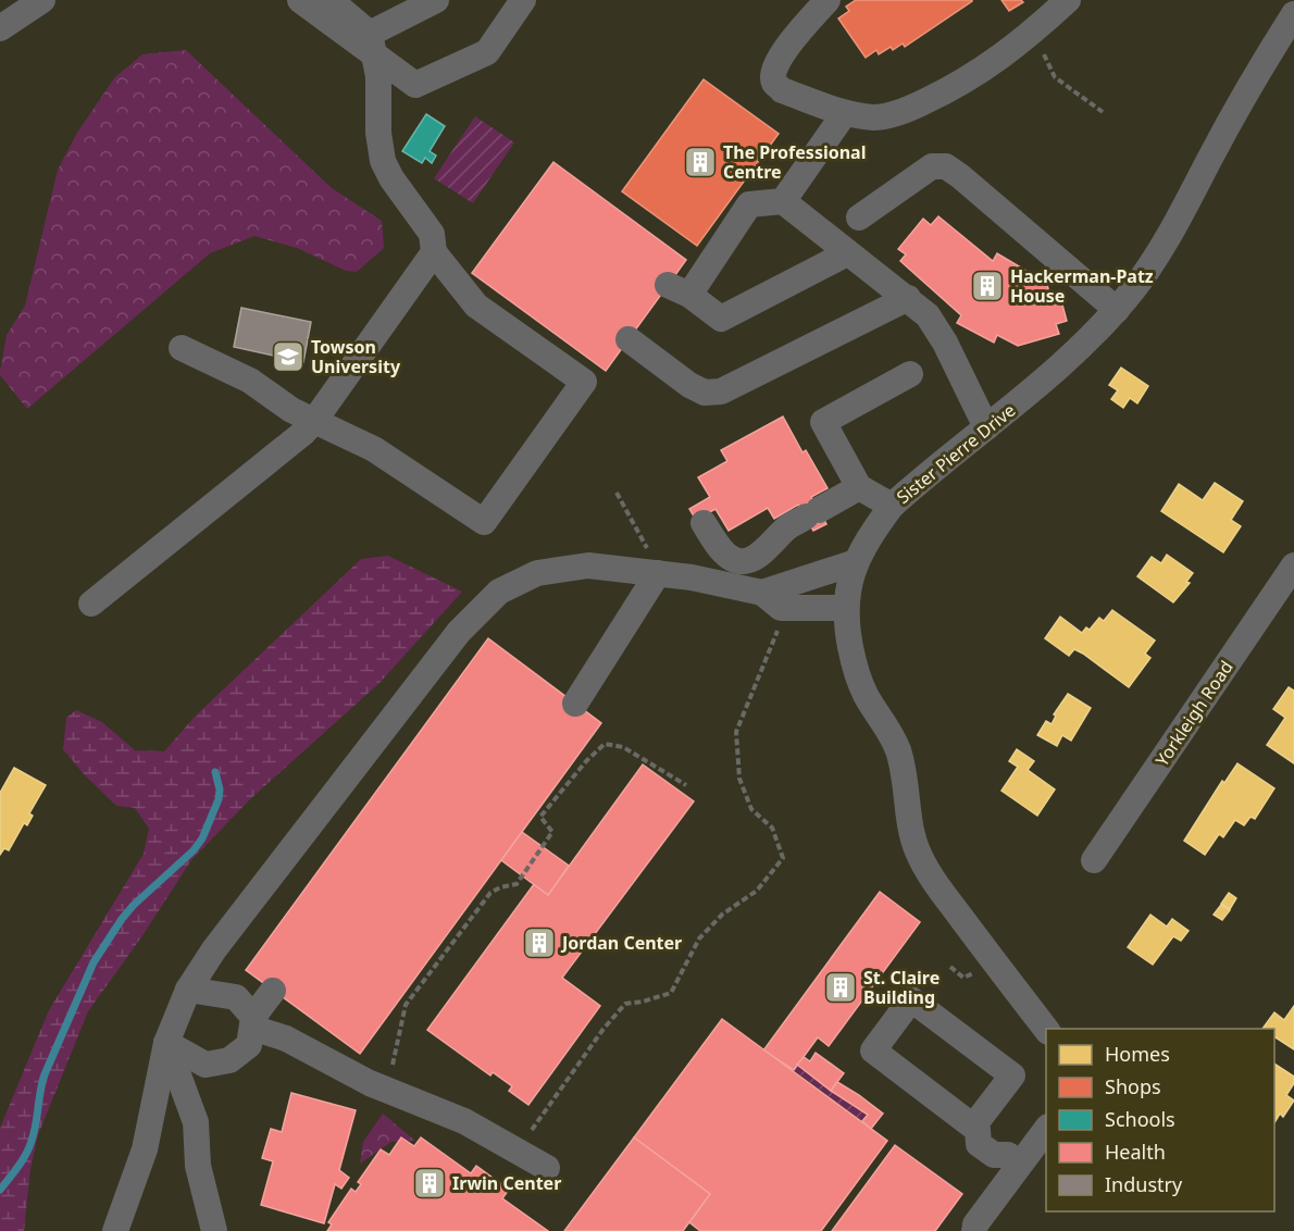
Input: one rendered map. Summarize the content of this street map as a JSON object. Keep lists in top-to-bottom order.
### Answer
{
  "streets": {
    "street": ["Sister Pierre Drive", "Yorkleigh Road"]
  },
  "places": {
    "building": [
      "The Professional Centre",
      "Hackerman-Patz House",
      "Jordan Center",
      "St. Claire Building",
      "Irwin Center"
    ],
    "school or university": ["Towson University"]
  },
  "legend": [
    "Homes",
    "Shops",
    "Schools",
    "Health",
    "Industry"
  ]
}
